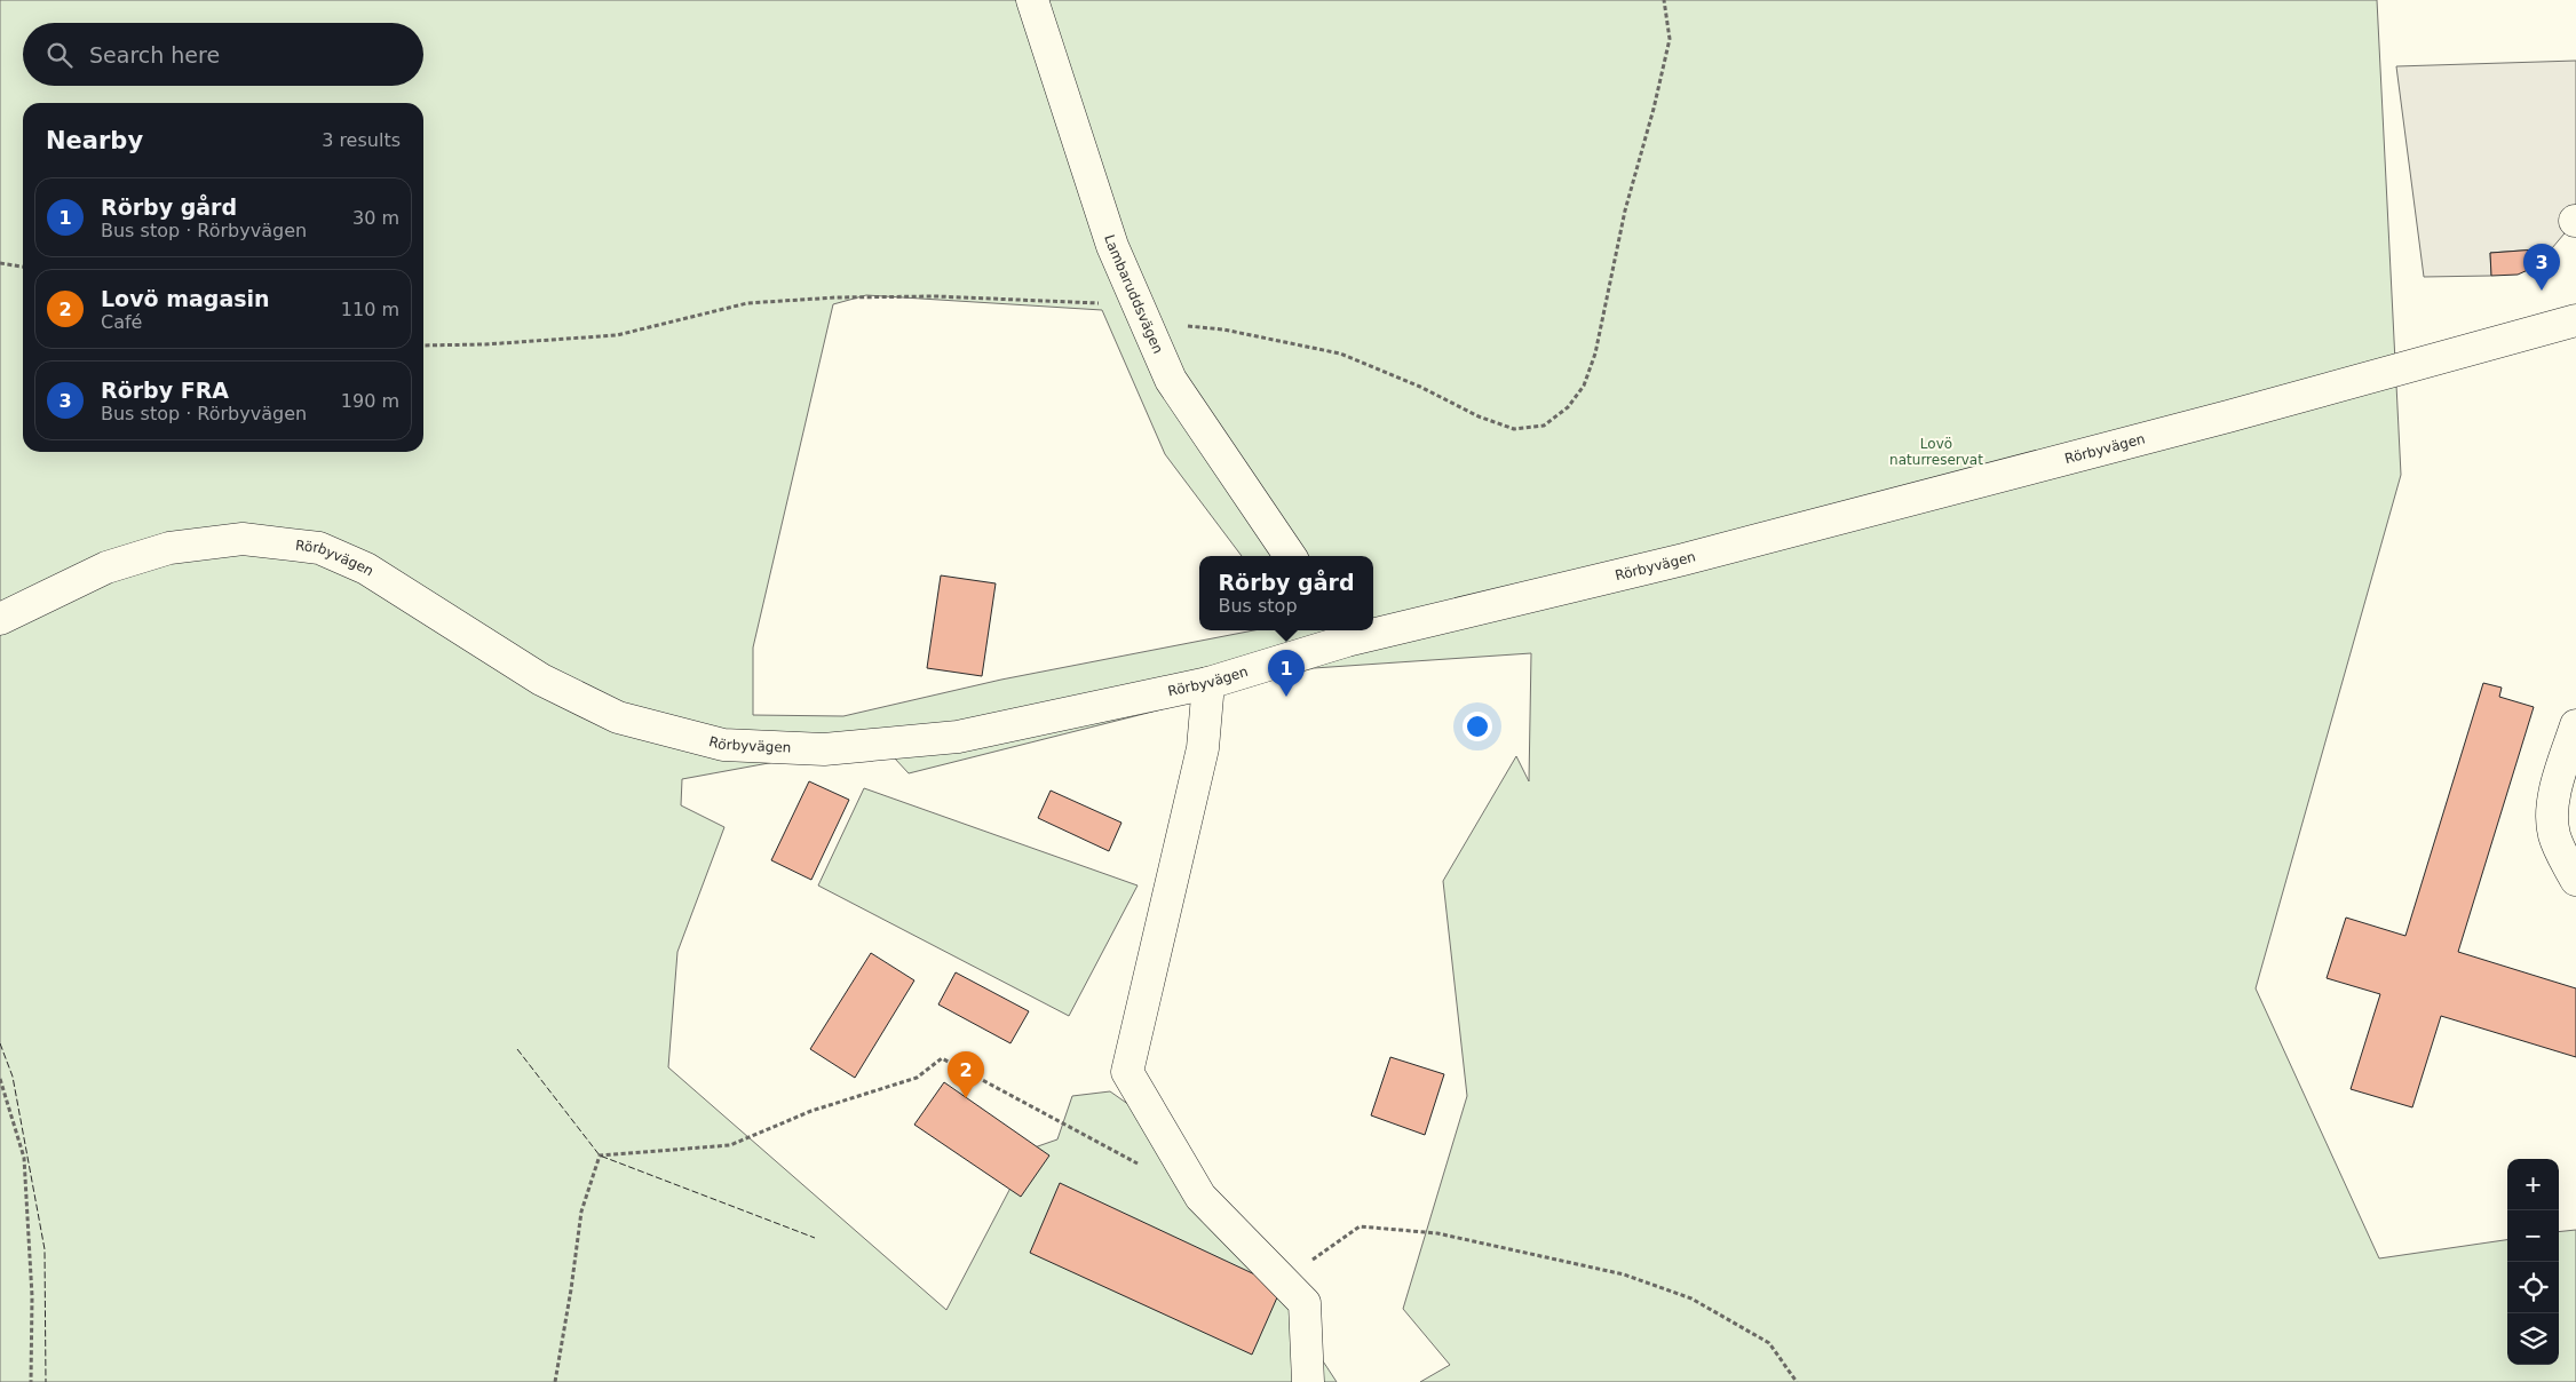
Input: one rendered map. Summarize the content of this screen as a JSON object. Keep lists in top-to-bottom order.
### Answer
{
  "streets": {
    "street": ["Lambaruddsvägen", "Rörbyvägen"]
  },
  "parks": ["Lovö naturreservat"],
  "page": {
    "search": "Search here",
    "heading": ["Nearby", "3 results"],
    "list": [
      {
        "mark": "1",
        "name": "Rörby gård",
        "note": "Bus stop · Rörbyvägen",
        "value": "30 m"
      },
      {
        "mark": "2",
        "name": "Lovö magasin",
        "note": "Café",
        "value": "110 m"
      },
      {
        "mark": "3",
        "name": "Rörby FRA",
        "note": "Bus stop · Rörbyvägen",
        "value": "190 m"
      }
    ],
    "pins": ["3", "1", "2"],
    "popup": ["Rörby gård", "Bus stop"],
    "map_buttons": ["+", "−"]
  }
}
